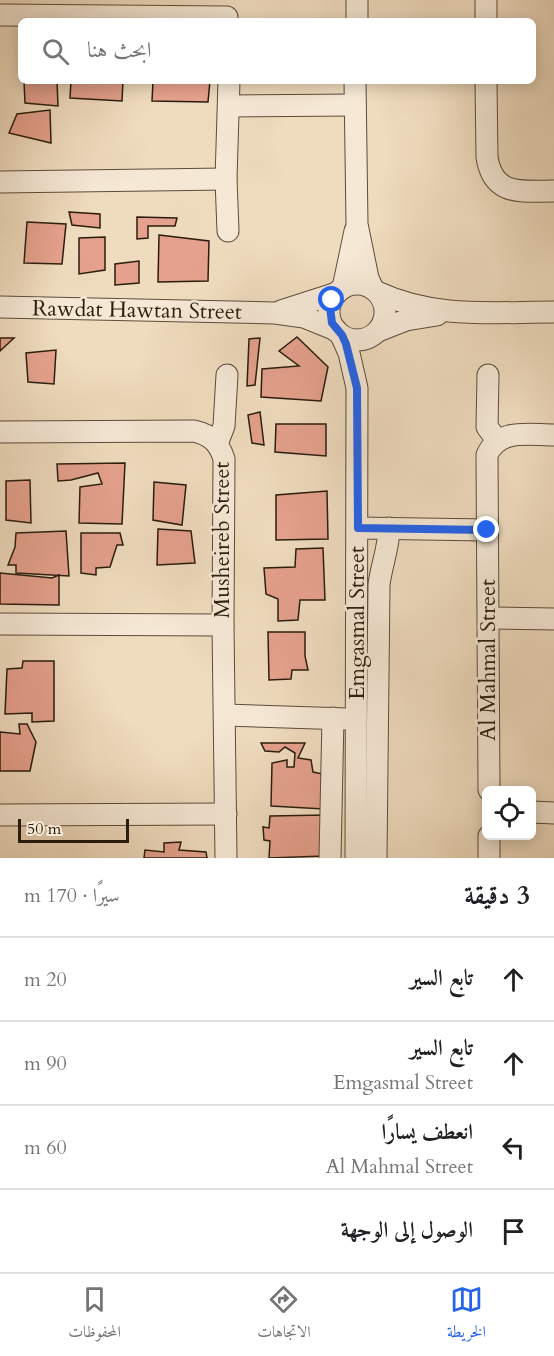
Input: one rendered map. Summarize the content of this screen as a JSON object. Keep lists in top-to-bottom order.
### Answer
{
  "streets": {
    "street": [
      "Rawdat Hawtan Street",
      "Musheireb Street",
      "Emgasmal Street",
      "Al Mahmal Street"
    ]
  },
  "crossings": [
    ["Rawdat Hawtan Street", "Emgasmal Street"]
  ],
  "scale_bar": "50 m",
  "page": {
    "search": "ابحث هنا",
    "scale": "50 m",
    "heading": ["3 دقيقة", "سيرًا · 170 m"],
    "list": [
      ["تابع السير", "20 m"],
      ["تابع السير", "Emgasmal Street", "90 m"],
      ["انعطف يسارًا", "Al Mahmal Street", "60 m"],
      "الوصول إلى الوجهة"
    ],
    "nav": ["الخريطة", "الاتجاهات", "المحفوظات"]
  }
}
